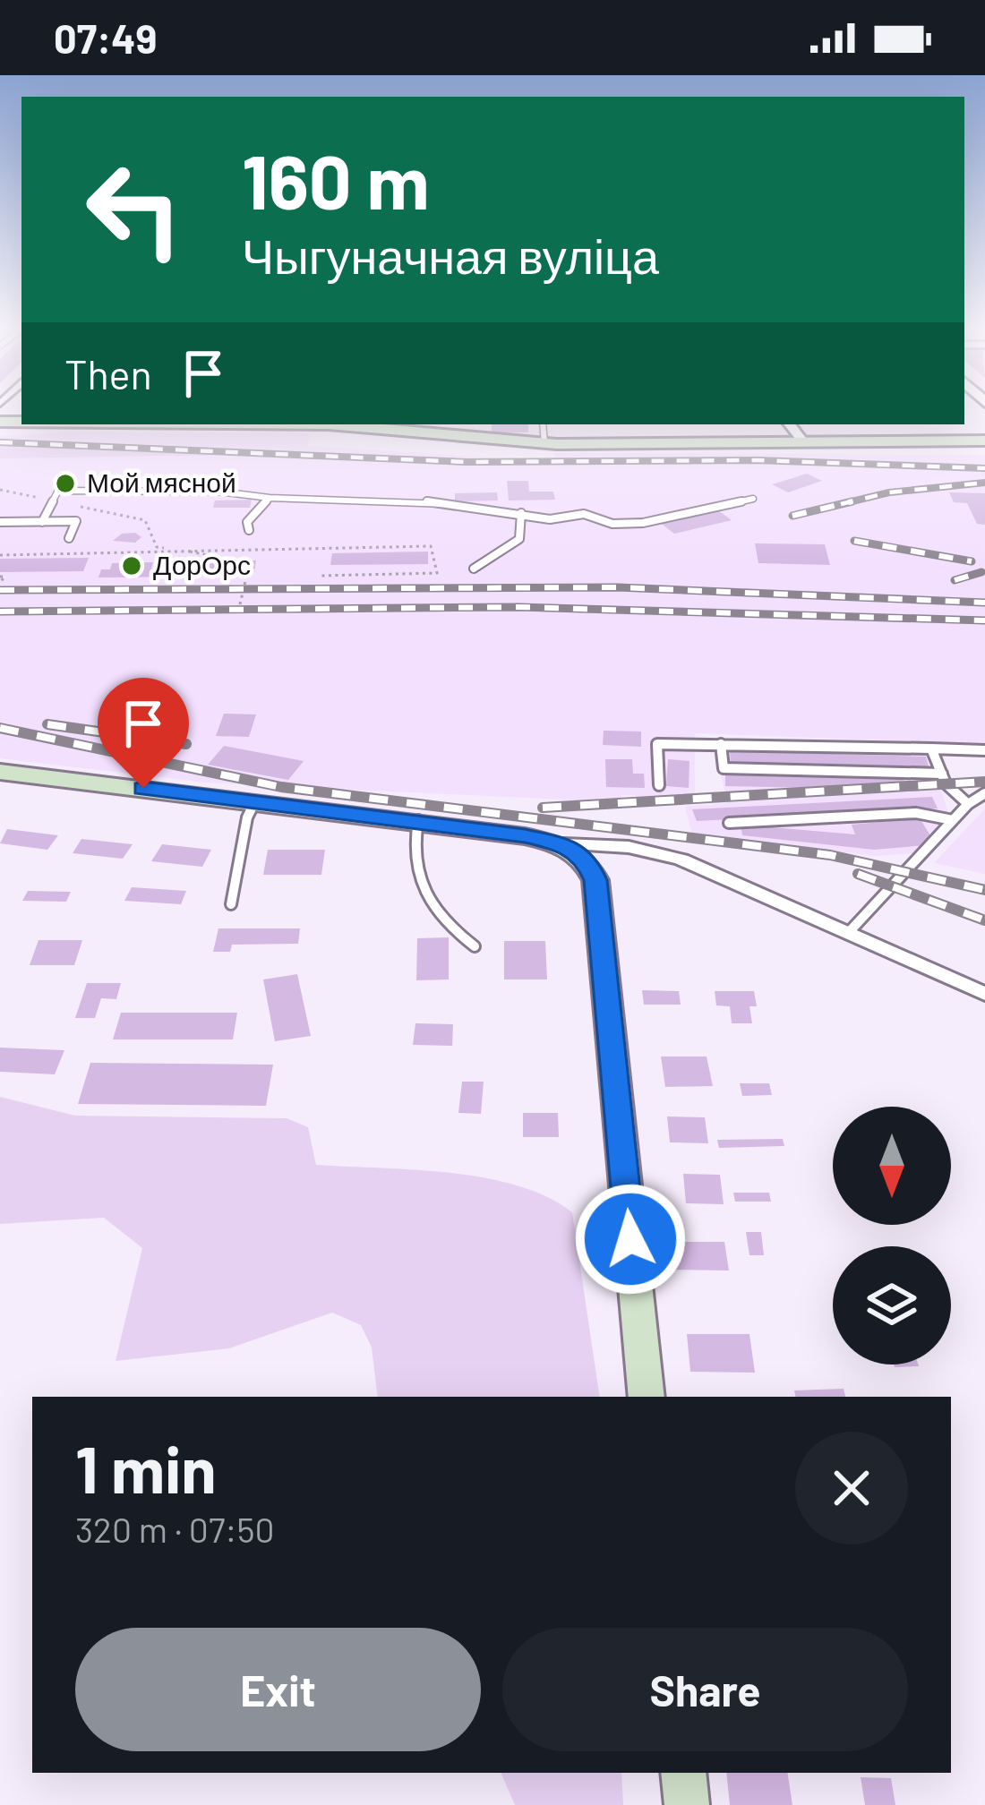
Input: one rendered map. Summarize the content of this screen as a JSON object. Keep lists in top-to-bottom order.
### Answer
{
  "places": ["Мой мясной", "ДорОрс"],
  "north": "bottom",
  "page": {
    "status": "07:49",
    "turn": ["160 m", "Чыгуначная вуліца"],
    "then": "Then",
    "heading": ["1 min", "320 m · 07:50"],
    "buttons": ["Exit", "Share"]
  }
}
